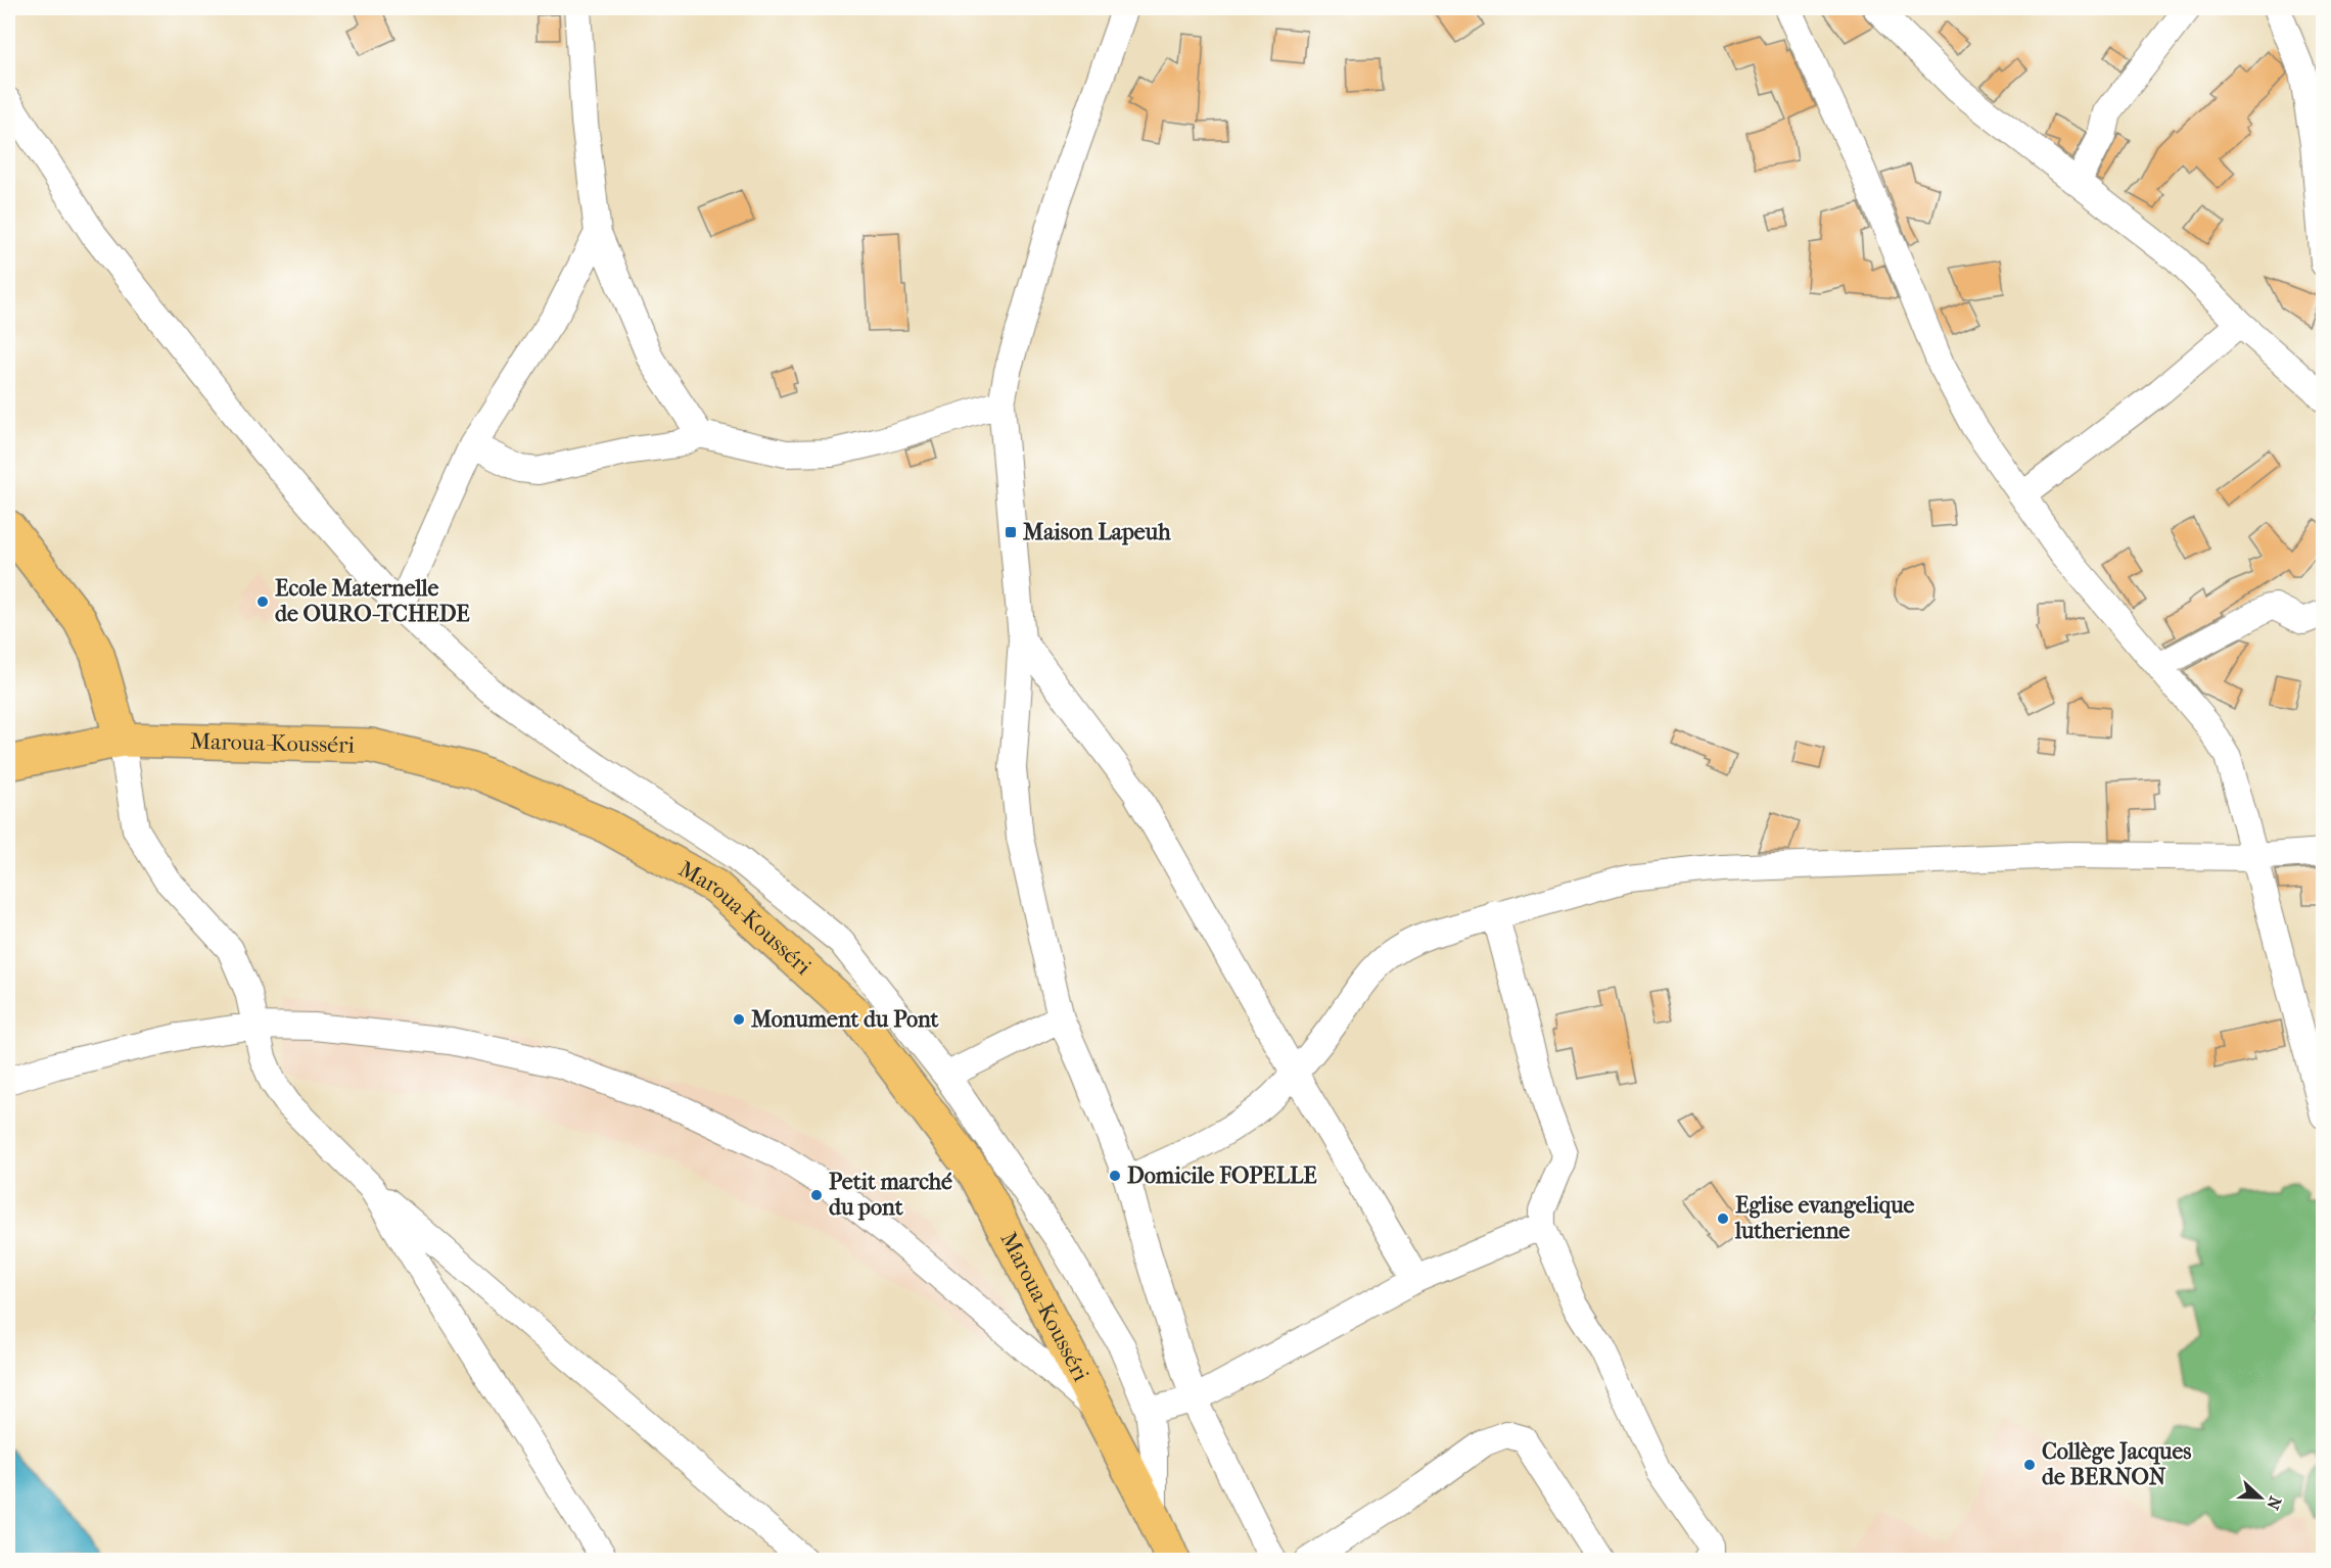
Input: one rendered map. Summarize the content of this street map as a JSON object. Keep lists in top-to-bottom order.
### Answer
{
  "streets": {
    "main road": ["Maroua-Kousséri"]
  },
  "places": {
    "transit": ["Maison Lapeuh"],
    "other": [
      "Ecole Maternelle de OURO-TCHEDE",
      "Monument du Pont",
      "Domicile FOPELLE",
      "Petit marché du pont",
      "Eglise evangelique lutherienne",
      "Collège Jacques de BERNON"
    ]
  },
  "north": "right"
}
